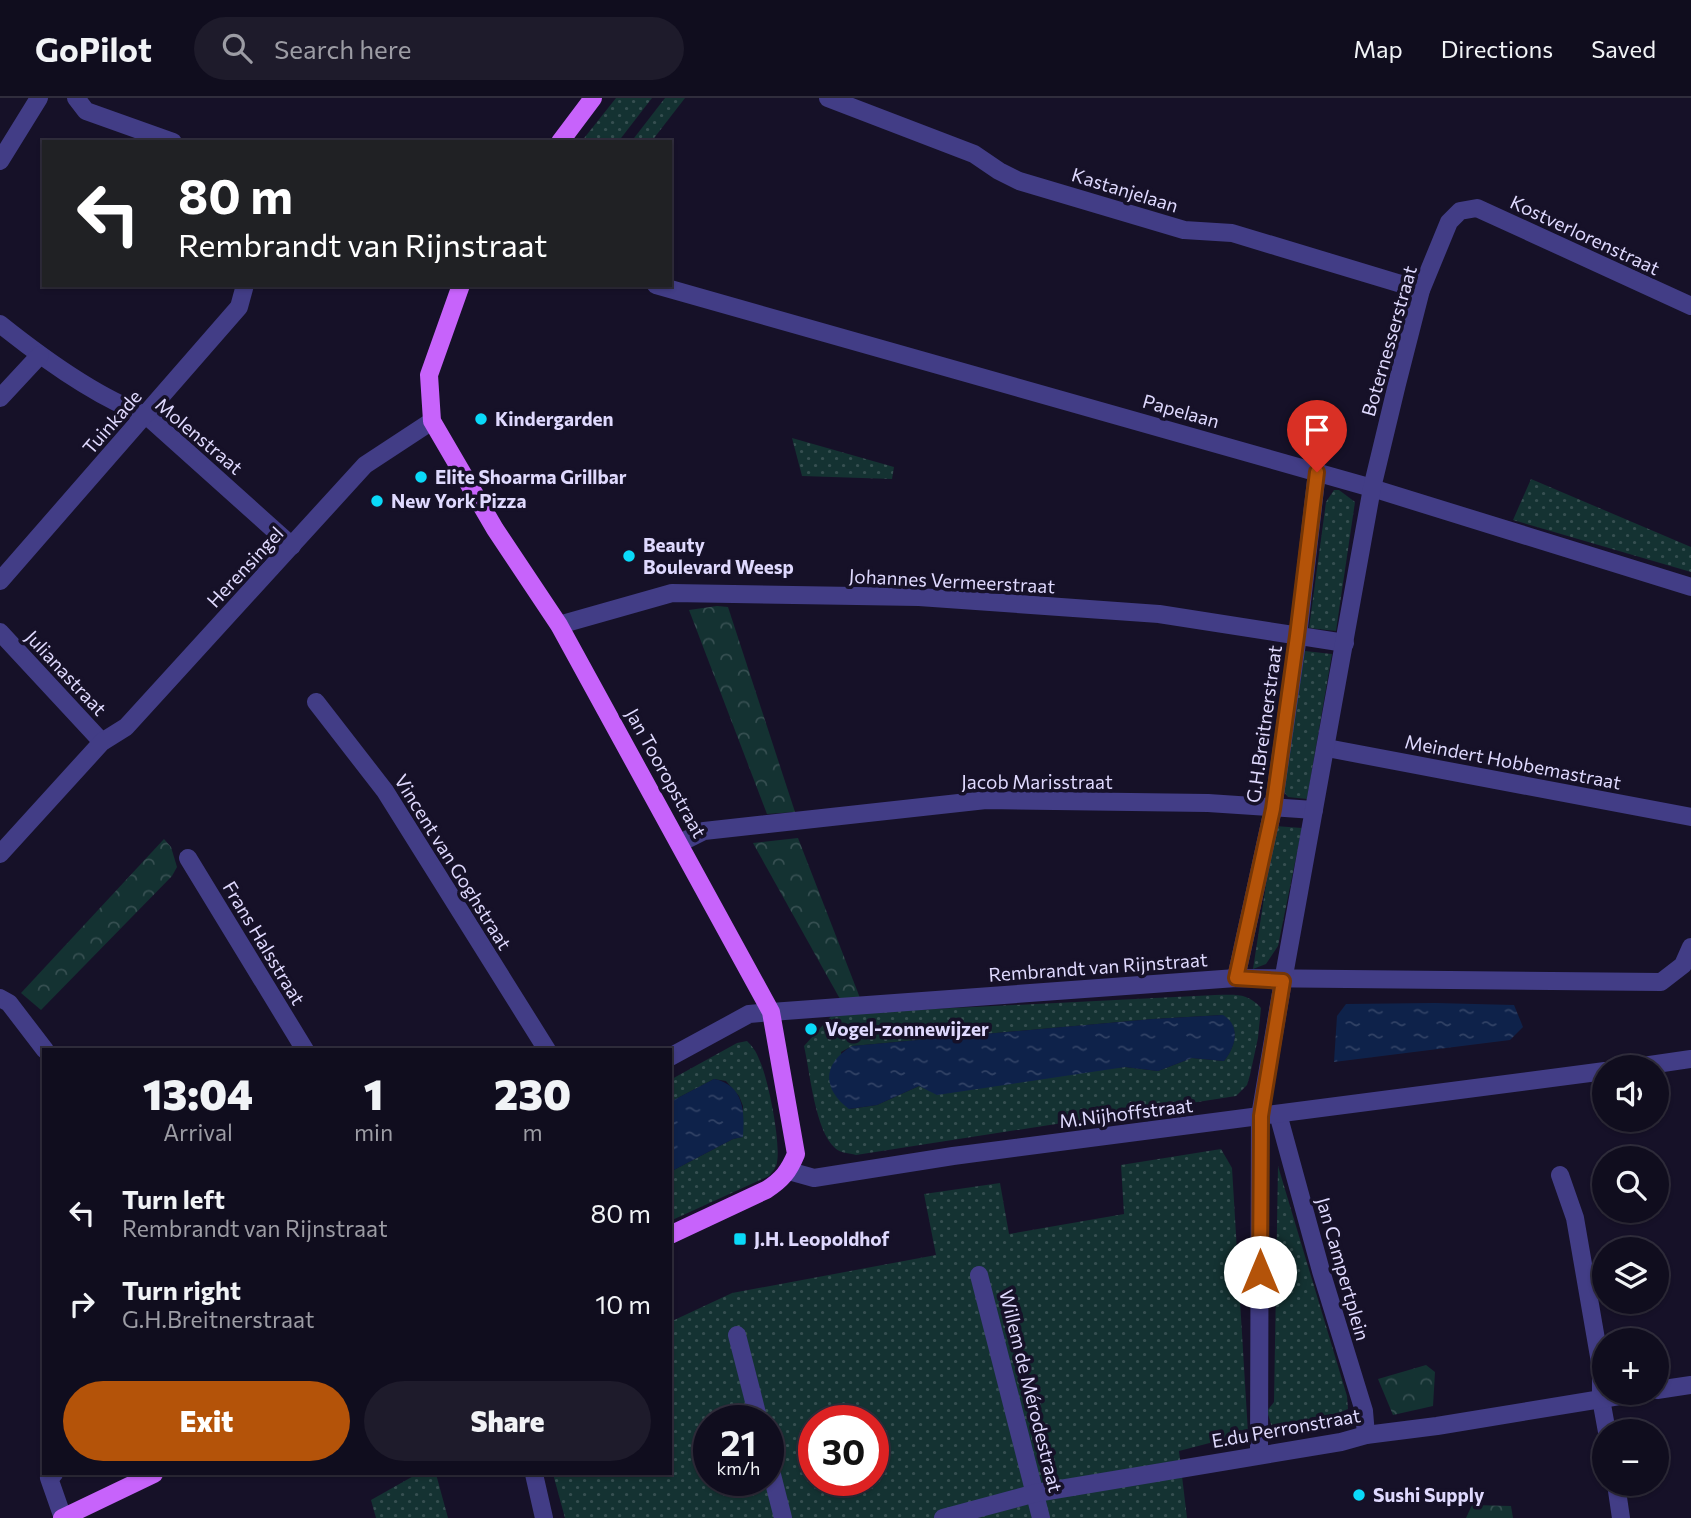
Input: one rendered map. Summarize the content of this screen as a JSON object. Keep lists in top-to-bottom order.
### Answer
{
  "streets": {
    "main road": ["Jan Tooropstraat"],
    "street": [
      "Kastanjelaan",
      "Kostverlorenstraat",
      "Boternesserstraat",
      "Papelaan",
      "Tuinkade",
      "Molenstraat",
      "Herensingel",
      "Johannes Vermeerstraat",
      "Julianastraat",
      "G.H.Breitnerstraat",
      "Meindert Hobbemastraat",
      "Jacob Marisstraat",
      "Vincent van Goghstraat",
      "Frans Halsstraat",
      "Rembrandt van Rijnstraat",
      "M.Nijhoffstraat",
      "Jan Campertplein",
      "Willem de Mérodestraat",
      "E.du Perronstraat"
    ]
  },
  "crossings": [
    ["Kastanjelaan", "Boternesserstraat"],
    ["Kostverlorenstraat", "Boternesserstraat"],
    ["Boternesserstraat", "Papelaan"],
    ["Papelaan", "G.H.Breitnerstraat"],
    ["Tuinkade", "Molenstraat"],
    ["Molenstraat", "Herensingel"],
    ["Herensingel", "Julianastraat"],
    ["Herensingel", "Jan Tooropstraat"],
    ["Johannes Vermeerstraat", "G.H.Breitnerstraat"],
    ["Johannes Vermeerstraat", "Jan Tooropstraat"],
    ["G.H.Breitnerstraat", "Jacob Marisstraat"],
    ["G.H.Breitnerstraat", "Rembrandt van Rijnstraat"],
    ["Jan Tooropstraat", "Jacob Marisstraat"],
    ["Jan Tooropstraat", "Rembrandt van Rijnstraat"],
    ["Jan Tooropstraat", "M.Nijhoffstraat"],
    ["Rembrandt van Rijnstraat", "Jan Campertplein"],
    ["M.Nijhoffstraat", "Jan Campertplein"],
    ["Jan Campertplein", "E.du Perronstraat"],
    ["Willem de Mérodestraat", "E.du Perronstraat"]
  ],
  "places": {
    "other": [
      "Kindergarden",
      "Elite Shoarma Grillbar",
      "New York Pizza",
      "Beauty Boulevard Weesp",
      "Vogel-zonnewijzer",
      "Sushi Supply"
    ],
    "transit": ["J.H. Leopoldhof"]
  },
  "page": {
    "header": "GoPilot",
    "search": "Search here",
    "nav": ["Map", "Directions", "Saved"],
    "turn": ["80 m", "Rembrandt van Rijnstraat"],
    "eta": [
      "13:04",
      "Arrival",
      "1",
      "min",
      "230",
      "m"
    ],
    "map_buttons": ["+", "−"],
    "list": [
      {
        "name": "Turn left",
        "note": "Rembrandt van Rijnstraat",
        "value": "80 m"
      },
      {
        "name": "Turn right",
        "note": "G.H.Breitnerstraat",
        "value": "10 m"
      }
    ],
    "buttons": ["Exit", "Share"],
    "speed": "21 km/h",
    "limit": "30"
  }
}
